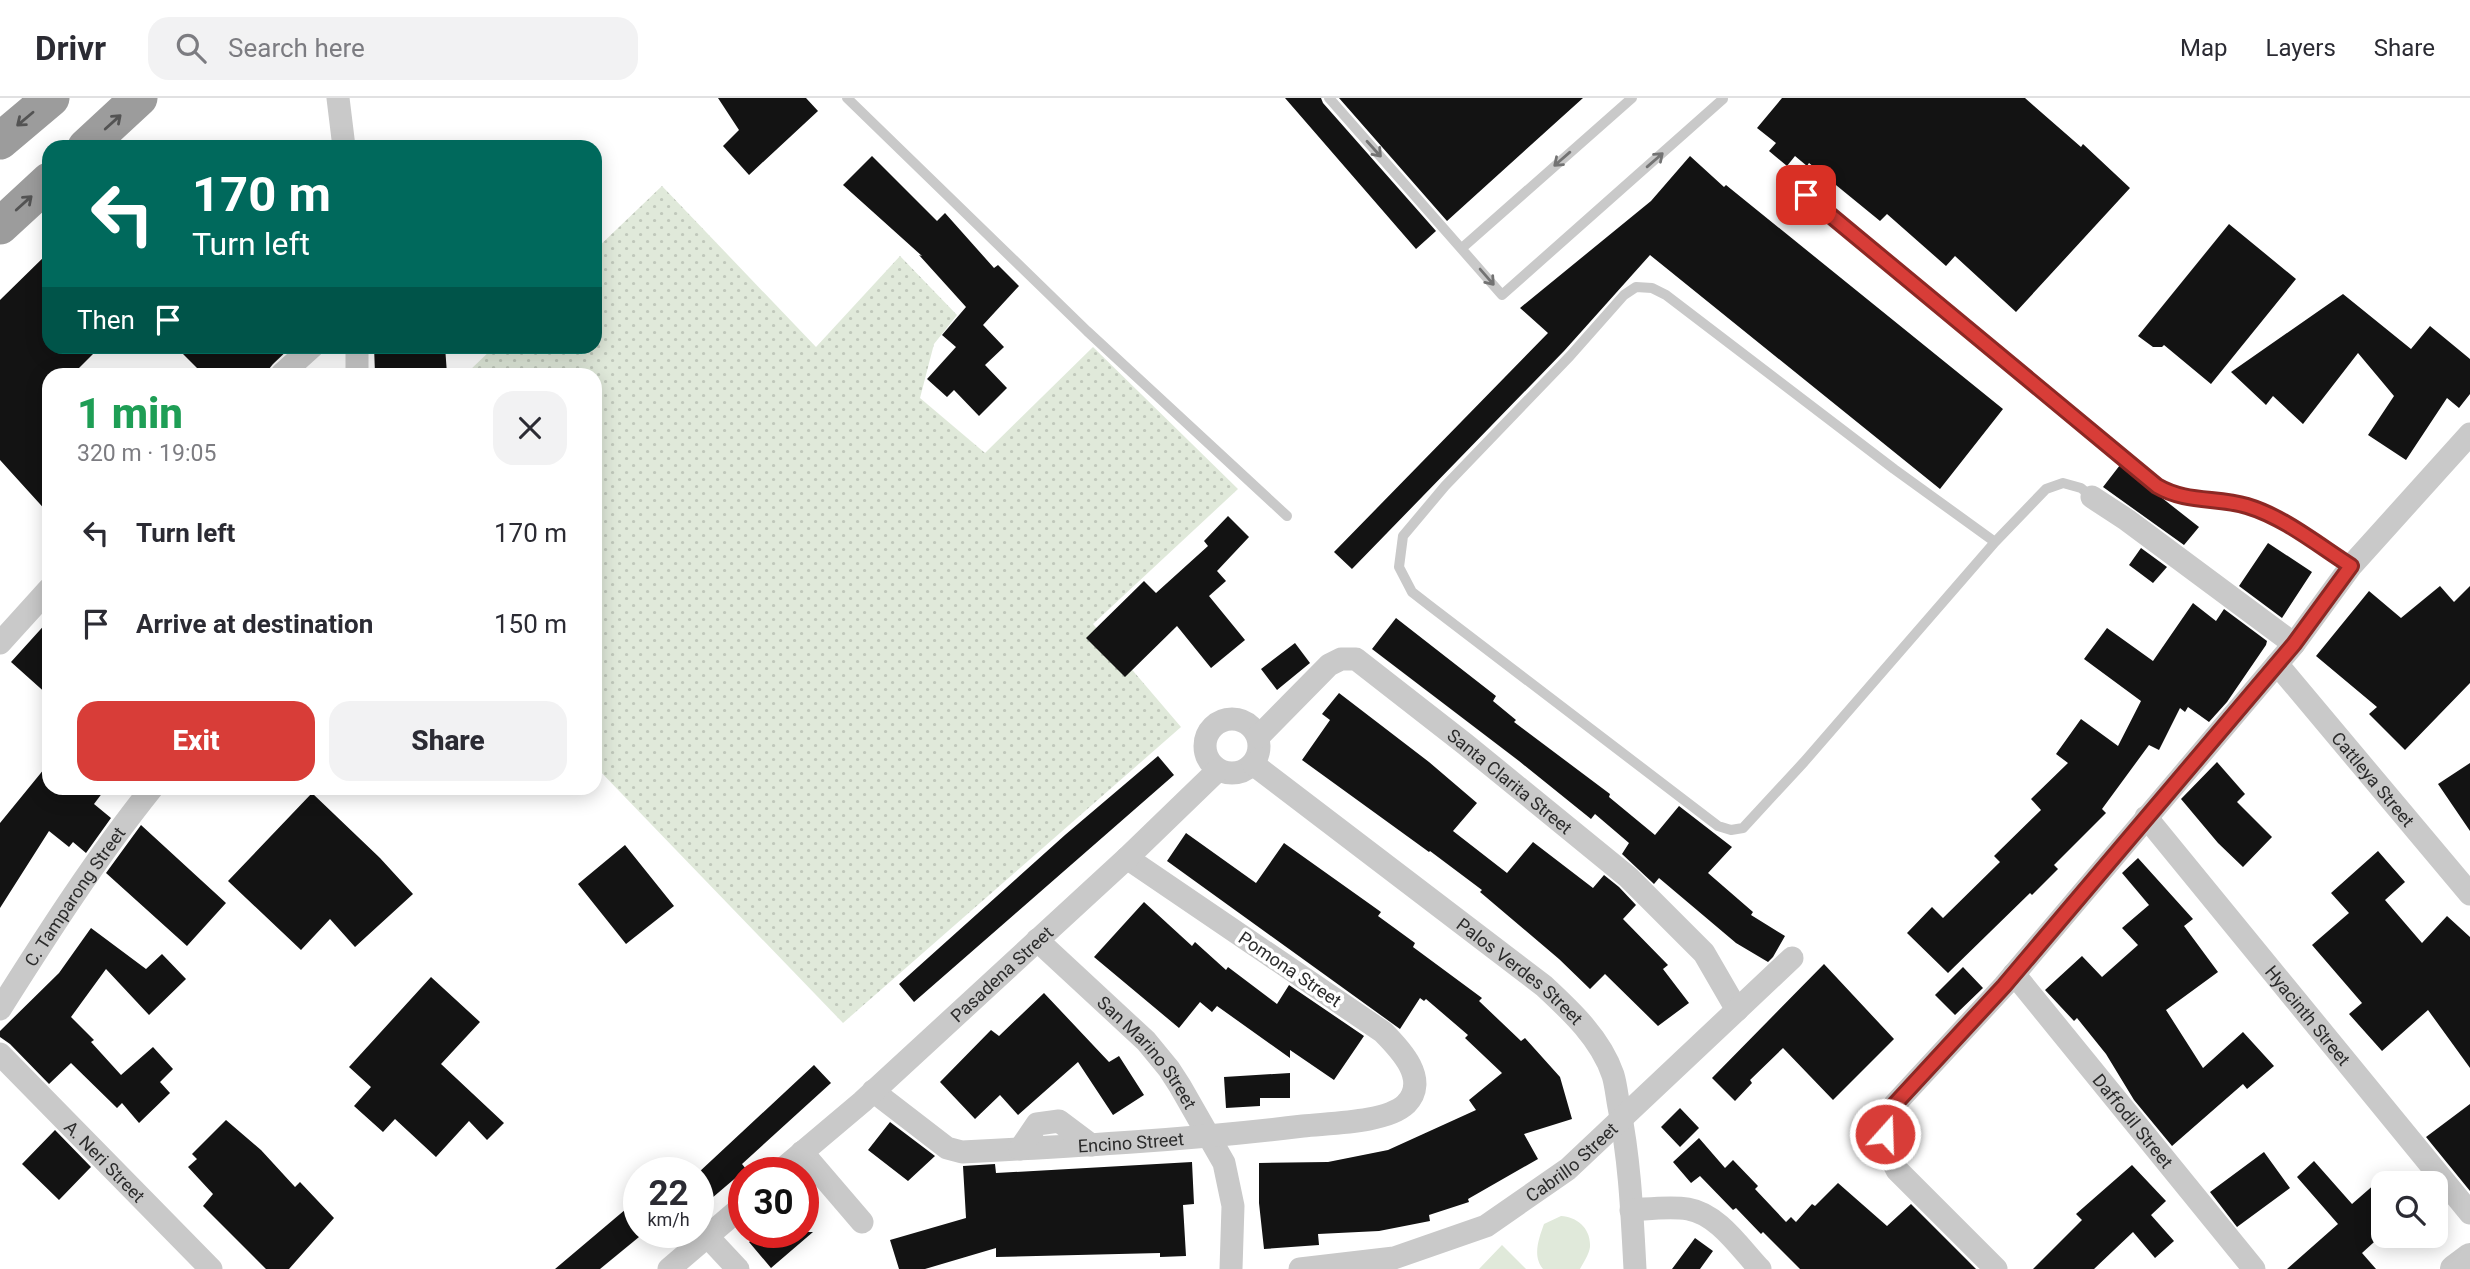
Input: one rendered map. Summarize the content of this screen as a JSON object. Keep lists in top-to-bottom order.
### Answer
{
  "streets": {
    "street": [
      "Cattleya Street",
      "Santa Clarita Street",
      "C. Tamparong Street",
      "Pomona Street",
      "Palos Verdes Street",
      "Pasadena Street",
      "Hyacinth Street",
      "San Marino Street",
      "Daffodil Street",
      "Encino Street",
      "Cabrillo Street",
      "A. Neri Street"
    ]
  },
  "crossings": [
    ["Santa Clarita Street", "Palos Verdes Street"],
    ["Santa Clarita Street", "Pasadena Street"],
    ["Santa Clarita Street", "Cabrillo Street"],
    ["Pomona Street", "Pasadena Street"],
    ["Pomona Street", "Encino Street"],
    ["Palos Verdes Street", "Pasadena Street"],
    ["Palos Verdes Street", "Cabrillo Street"],
    ["Pasadena Street", "San Marino Street"],
    ["Pasadena Street", "Encino Street"],
    ["San Marino Street", "Encino Street"]
  ],
  "page": {
    "header": "Drivr",
    "search": "Search here",
    "nav": ["Map", "Layers", "Share"],
    "turn": ["170 m", "Turn left"],
    "then": "Then",
    "heading": ["1 min", "320 m · 19:05"],
    "list": [
      {
        "name": "Turn left",
        "value": "170 m"
      },
      {
        "name": "Arrive at destination",
        "value": "150 m"
      }
    ],
    "buttons": ["Exit", "Share"],
    "speed": "22 km/h",
    "limit": "30"
  }
}
